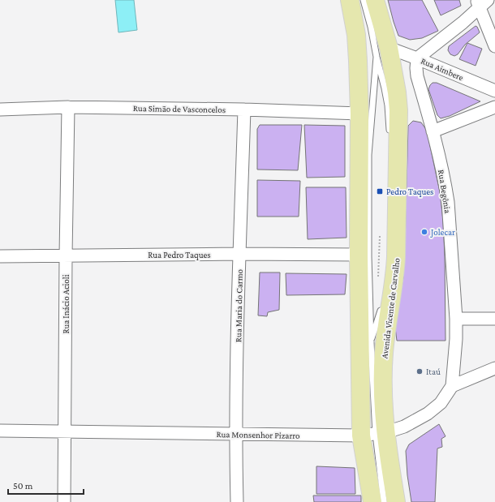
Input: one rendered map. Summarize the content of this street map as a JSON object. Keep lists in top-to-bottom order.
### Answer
{
  "streets": {
    "main road": ["Avenida Vicente de Carvalho"],
    "street": [
      "Rua Aimbere",
      "Rua Simão de Vasconcelos",
      "Rua Begônia",
      "Rua Pedro Taques",
      "Rua Inácio Acioli",
      "Rua Maria do Carmo",
      "Rua Monsenhor Pizarro"
    ]
  },
  "crossings": [
    ["Rua Aimbere", "Rua Begônia"],
    ["Rua Aimbere", "Avenida Vicente de Carvalho"],
    ["Rua Simão de Vasconcelos", "Rua Inácio Acioli"],
    ["Rua Simão de Vasconcelos", "Rua Maria do Carmo"],
    ["Rua Simão de Vasconcelos", "Avenida Vicente de Carvalho"],
    ["Rua Begônia", "Rua Monsenhor Pizarro"],
    ["Rua Pedro Taques", "Rua Inácio Acioli"],
    ["Rua Pedro Taques", "Rua Maria do Carmo"],
    ["Rua Pedro Taques", "Avenida Vicente de Carvalho"],
    ["Rua Inácio Acioli", "Rua Monsenhor Pizarro"],
    ["Rua Maria do Carmo", "Rua Monsenhor Pizarro"],
    ["Avenida Vicente de Carvalho", "Rua Monsenhor Pizarro"]
  ],
  "places": {
    "transit": ["Pedro Taques"],
    "other": ["Jolecar", "Itaú"]
  },
  "scale_bar": "50 m"
}
